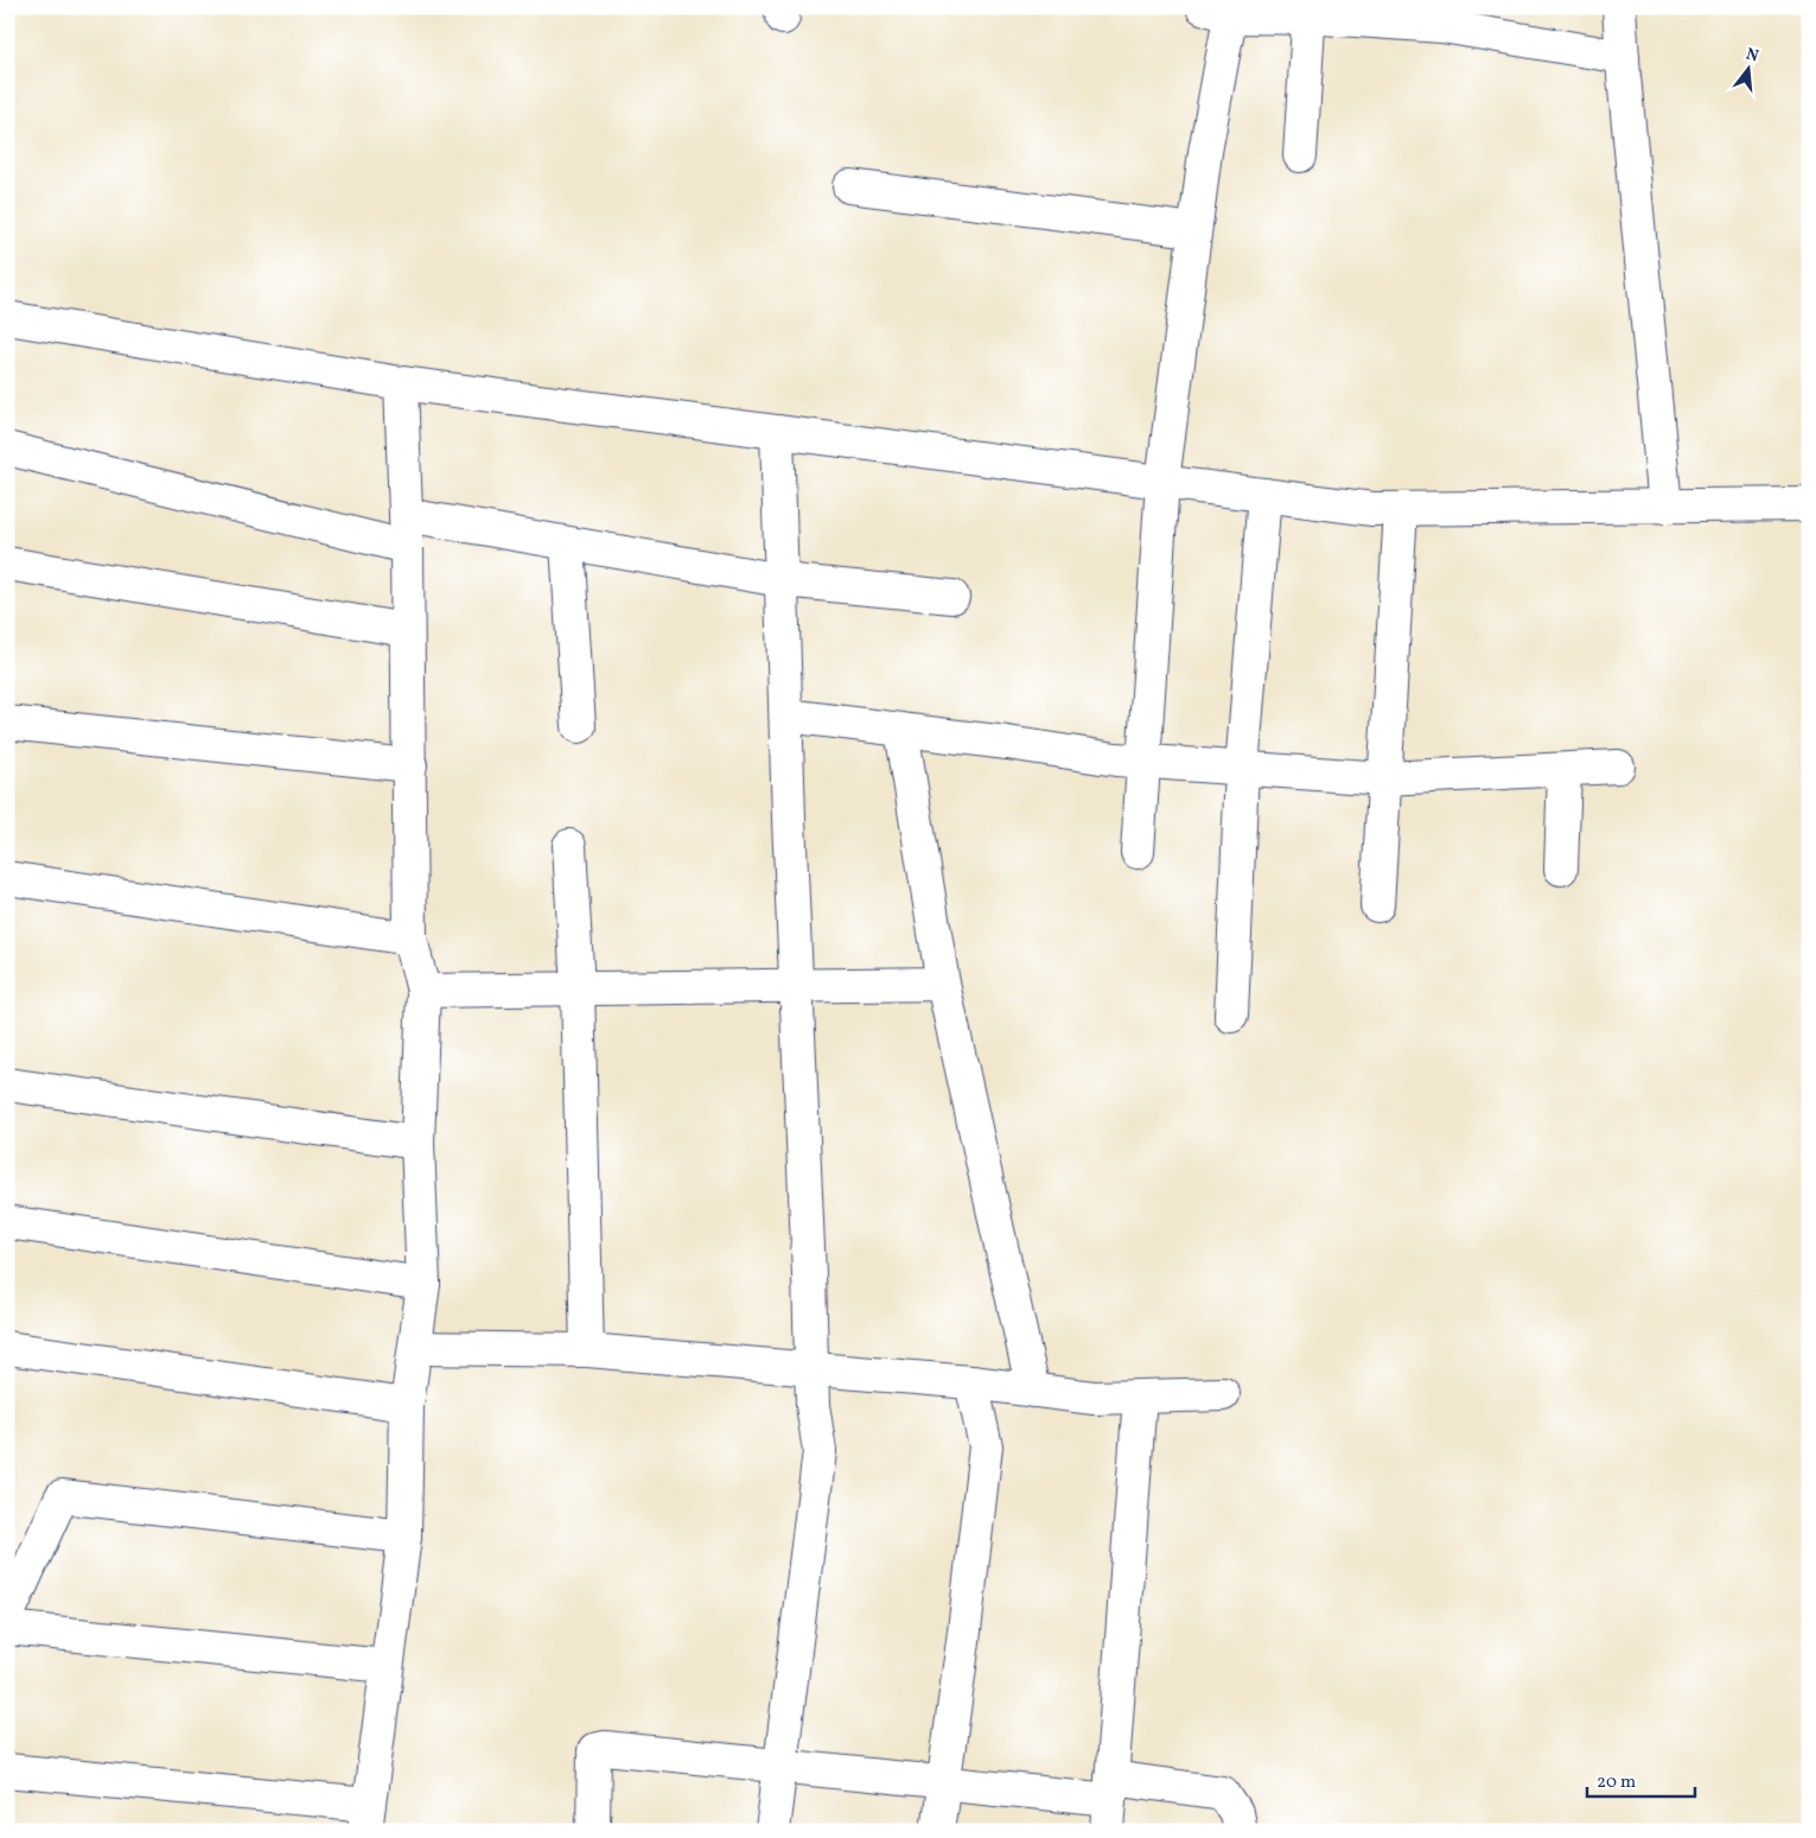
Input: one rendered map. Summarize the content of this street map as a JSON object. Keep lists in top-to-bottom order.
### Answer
{
  "scale_bar": "20 m",
  "north": "top"
}
